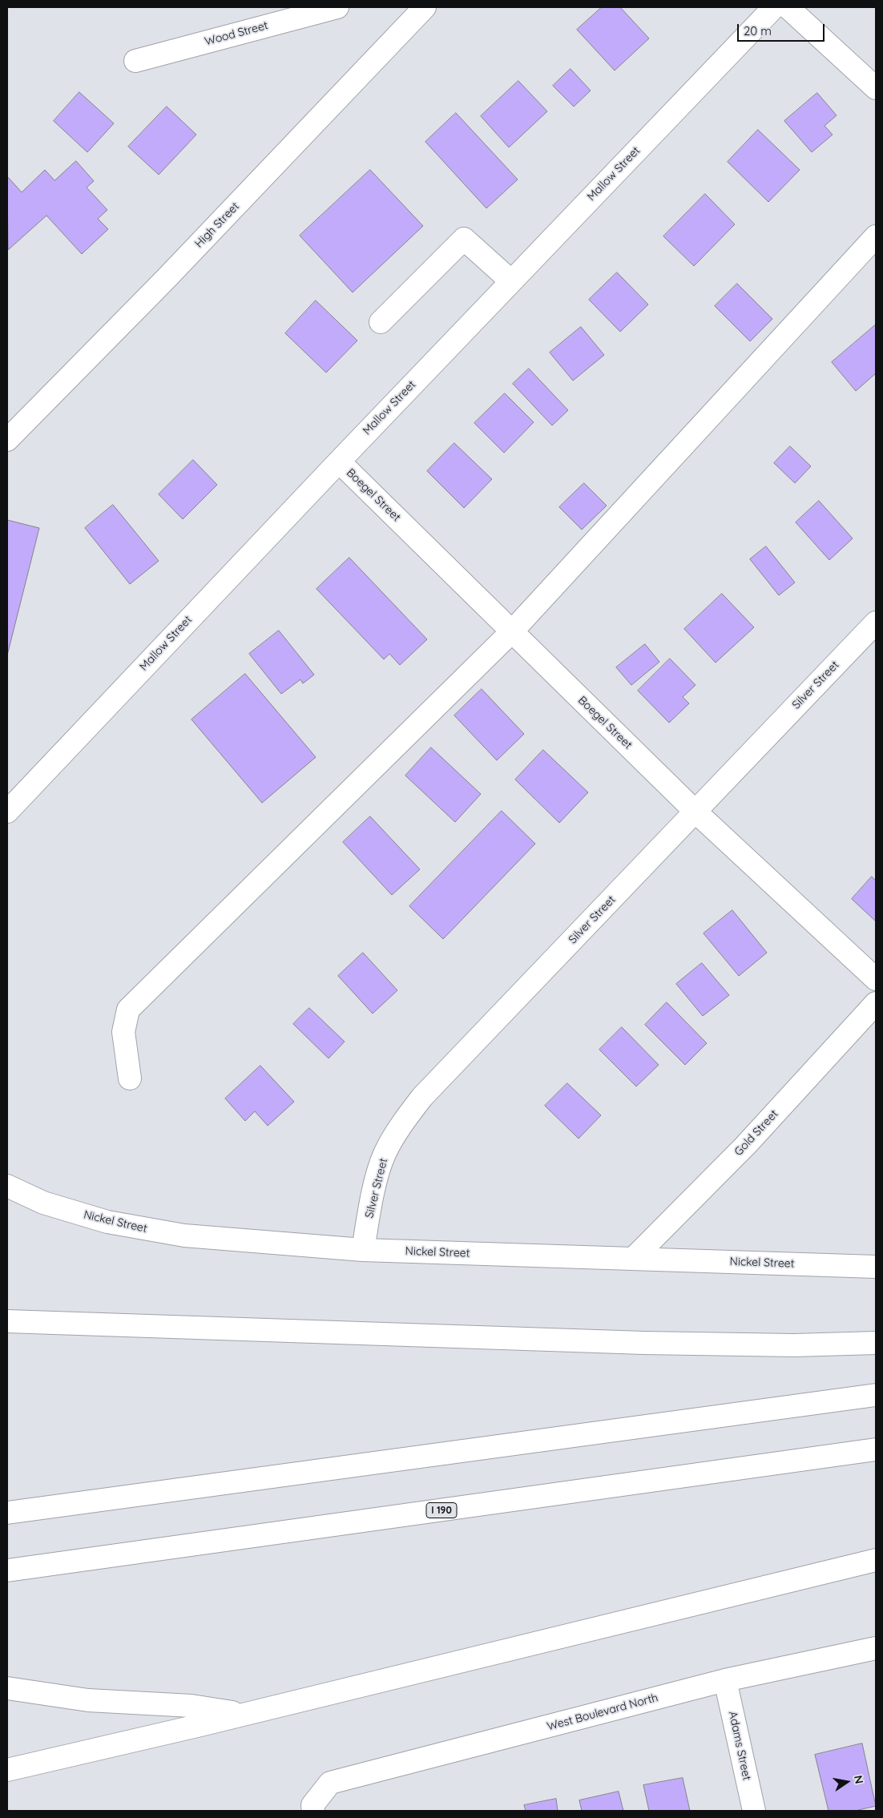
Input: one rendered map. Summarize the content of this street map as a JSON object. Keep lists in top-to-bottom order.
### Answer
{
  "streets": {
    "main road": [
      "Wood Street",
      "Mallow Street",
      "High Street",
      "Boegel Street",
      "Silver Street",
      "Gold Street",
      "Nickel Street",
      "I 190",
      "West Boulevard North",
      "Adams Street"
    ]
  },
  "crossings": [
    ["Mallow Street", "Boegel Street"],
    ["Boegel Street", "Silver Street"],
    ["Silver Street", "Nickel Street"],
    ["Gold Street", "Nickel Street"],
    ["West Boulevard North", "Adams Street"]
  ],
  "scale_bar": "20 m",
  "north": "right"
}
